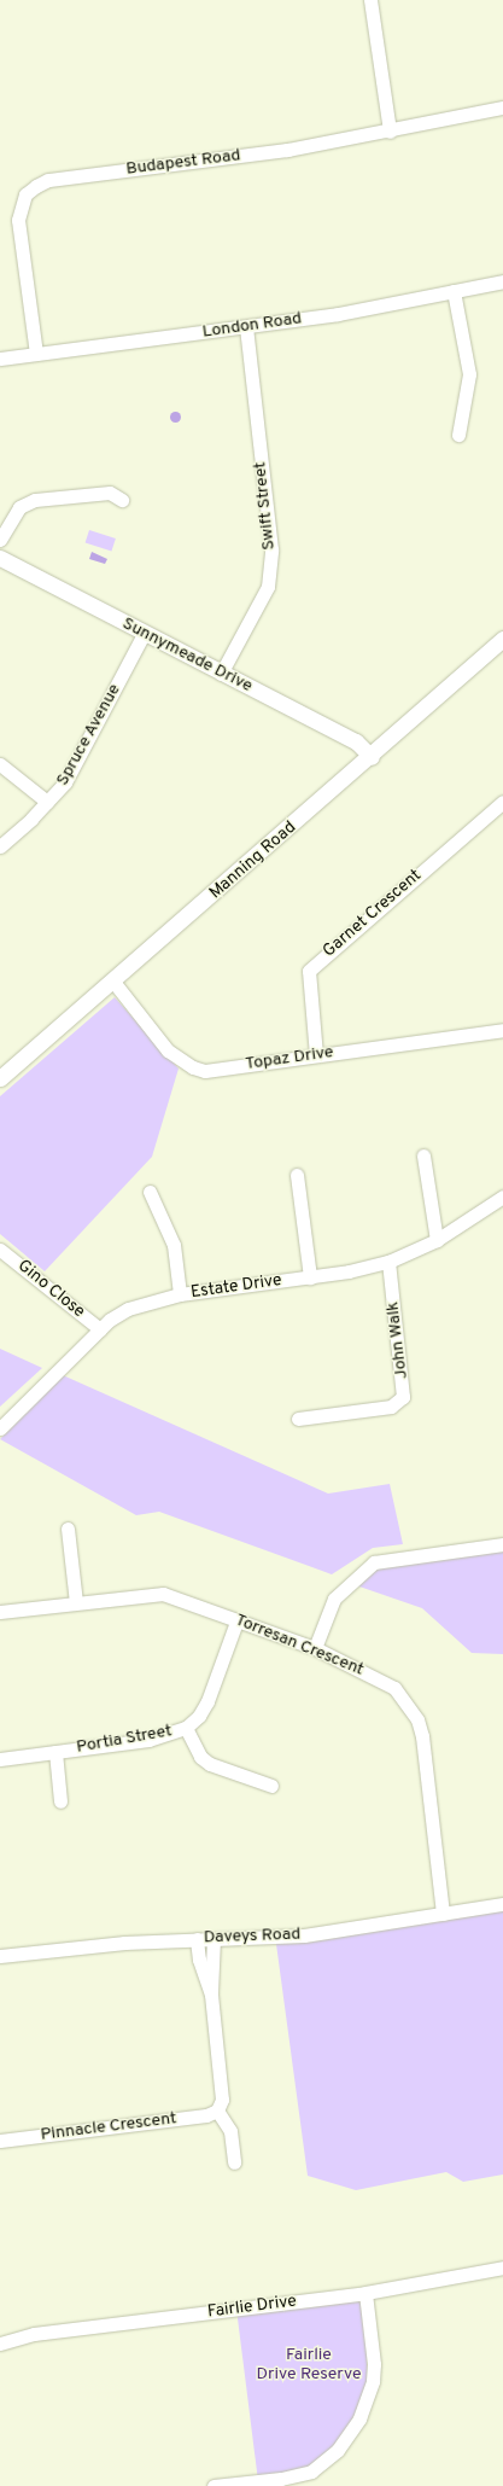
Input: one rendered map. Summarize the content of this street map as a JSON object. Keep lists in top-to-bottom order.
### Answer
{
  "streets": {
    "street": [
      "Budapest Road",
      "London Road",
      "Swift Street",
      "Sunnymeade Drive",
      "Spruce Avenue",
      "Manning Road",
      "Garnet Crescent",
      "Topaz Drive",
      "Estate Drive",
      "Gino Close",
      "John Walk",
      "Torresan Crescent",
      "Portia Street",
      "Daveys Road",
      "Pinnacle Crescent",
      "Fairlie Drive"
    ]
  },
  "crossings": [
    ["Budapest Road", "London Road"],
    ["London Road", "Swift Street"],
    ["Swift Street", "Sunnymeade Drive"],
    ["Sunnymeade Drive", "Spruce Avenue"],
    ["Sunnymeade Drive", "Manning Road"],
    ["Manning Road", "Topaz Drive"],
    ["Garnet Crescent", "Topaz Drive"],
    ["Estate Drive", "Gino Close"],
    ["Estate Drive", "John Walk"],
    ["Torresan Crescent", "Portia Street"],
    ["Torresan Crescent", "Daveys Road"]
  ],
  "parks": ["Fairlie Drive Reserve"]
}
